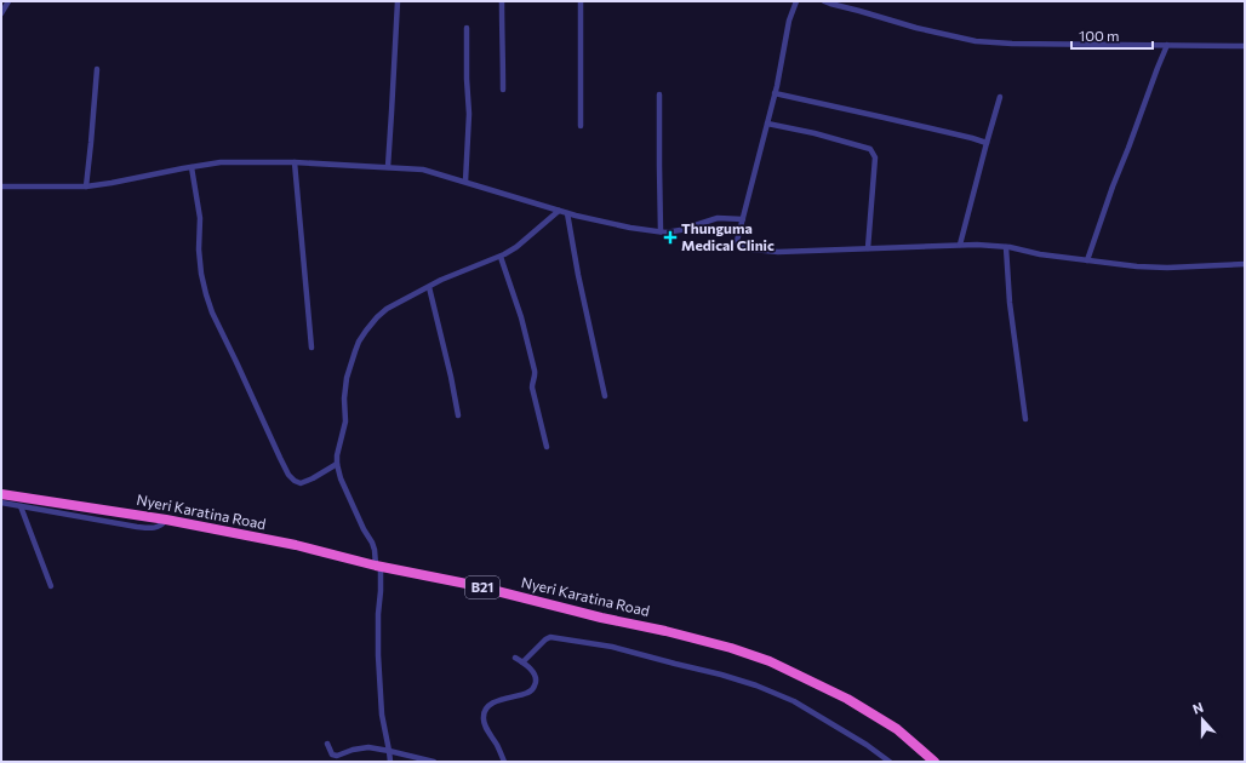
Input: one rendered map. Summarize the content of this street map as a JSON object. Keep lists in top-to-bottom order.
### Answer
{
  "streets": {
    "highway": ["Nyeri Karatina Road", "B21"]
  },
  "places": {
    "health": ["Thunguma Medical Clinic"]
  },
  "scale_bar": "100 m",
  "north": "top"
}
